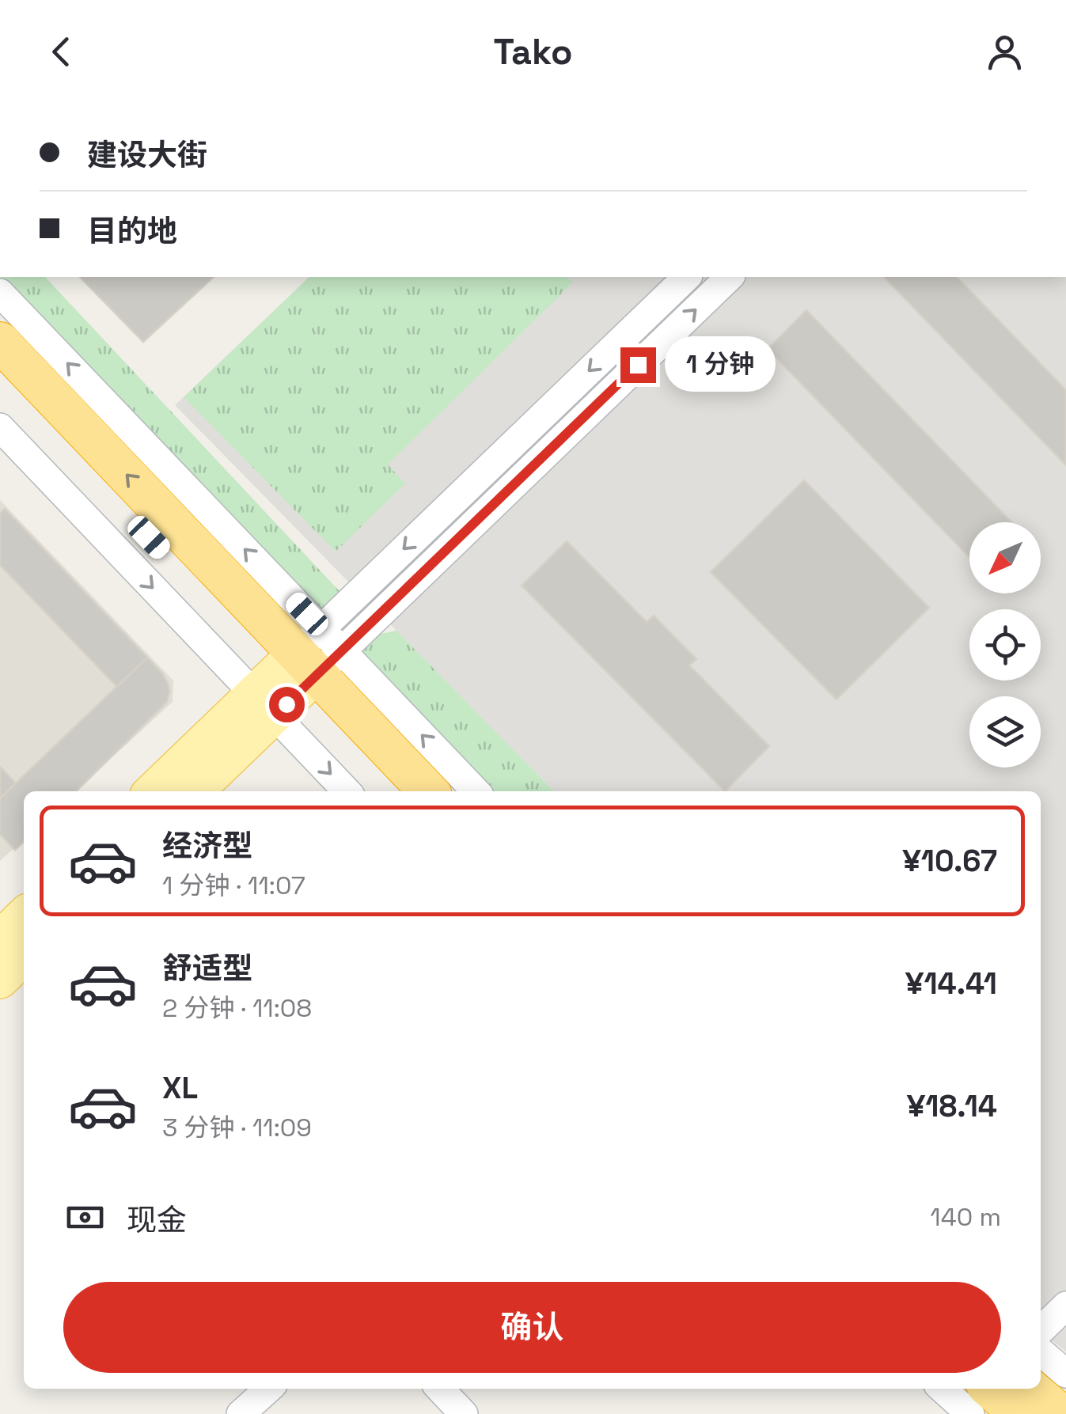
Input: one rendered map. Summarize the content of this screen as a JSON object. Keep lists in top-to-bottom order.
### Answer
{
  "north": "bottom left",
  "page": {
    "header": "Tako",
    "banner": ["建设大街", "目的地"],
    "bubble": "1 分钟",
    "list": [
      {
        "name": "经济型",
        "note": "1 分钟 · 11:07",
        "value": "¥10.67"
      },
      {
        "name": "舒适型",
        "note": "2 分钟 · 11:08",
        "value": "¥14.41"
      },
      {
        "name": "XL",
        "note": "3 分钟 · 11:09",
        "value": "¥18.14"
      }
    ],
    "pay": ["现金", "140 m"],
    "buttons": "确认"
  }
}
